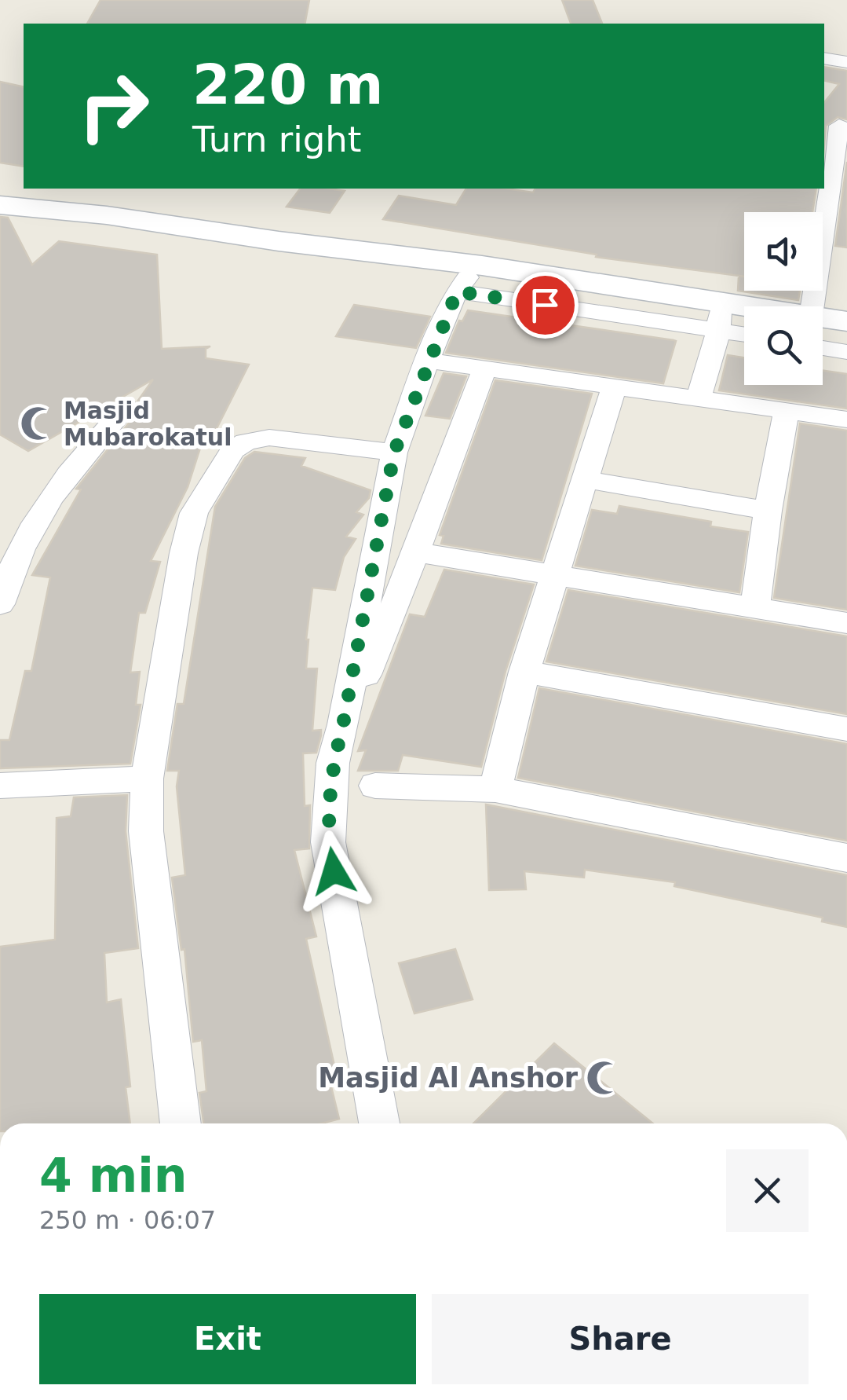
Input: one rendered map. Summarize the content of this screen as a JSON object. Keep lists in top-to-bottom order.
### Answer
{
  "places": {
    "mosque": ["Masjid Mubarokatul", "Masjid Al Anshor"]
  },
  "page": {
    "turn": ["220 m", "Turn right"],
    "heading": ["4 min", "250 m · 06:07"],
    "buttons": ["Exit", "Share"]
  }
}
